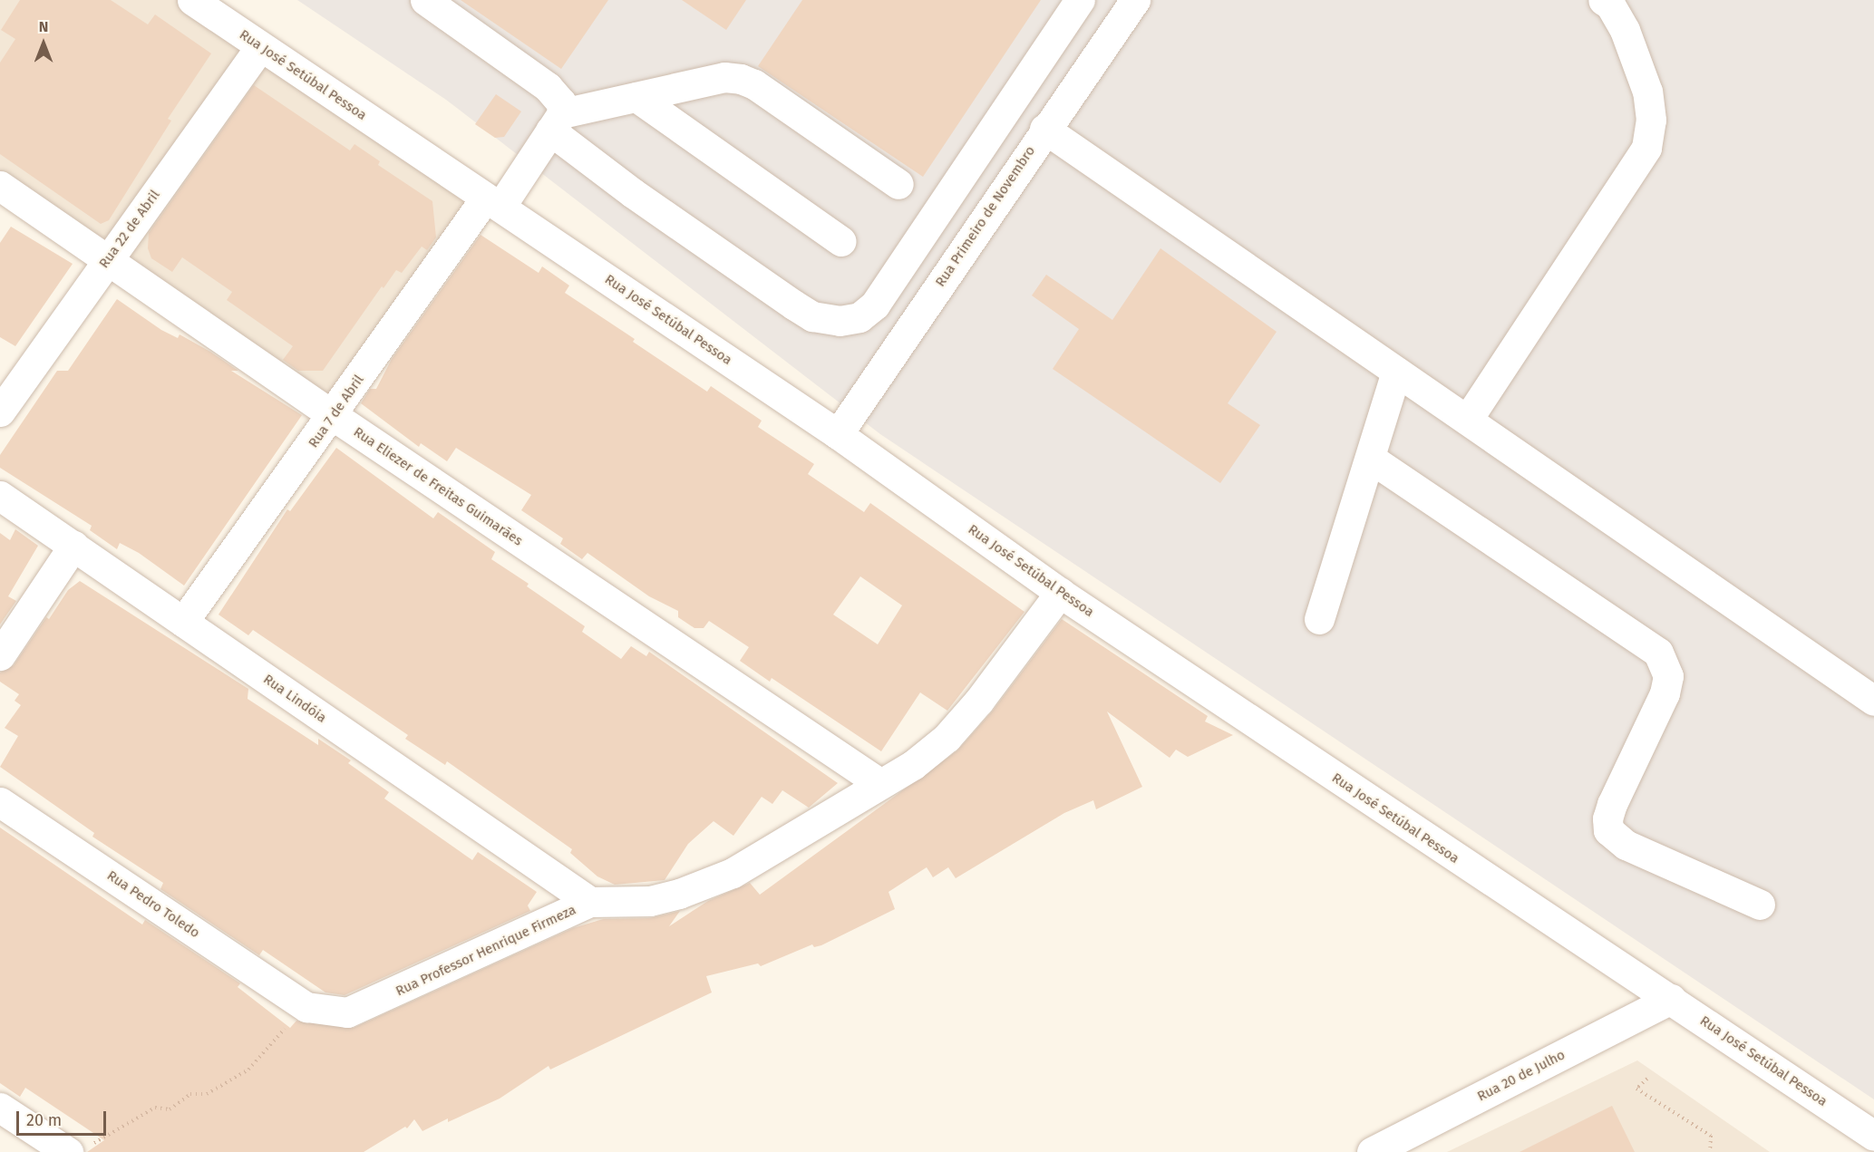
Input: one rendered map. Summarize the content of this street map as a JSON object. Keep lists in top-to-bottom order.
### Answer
{
  "streets": {
    "street": [
      "Rua José Setúbal Pessoa",
      "Rua Primeiro de Novembro",
      "Rua 22 de Abril",
      "Rua 7 de Abril",
      "Rua Eliezer de Freitas Guimarães",
      "Rua Lindóia",
      "Rua Pedro Toledo",
      "Rua Professor Henrique Firmeza",
      "Rua 20 de Julho"
    ]
  },
  "crossings": [
    ["Rua José Setúbal Pessoa", "Rua Primeiro de Novembro"],
    ["Rua José Setúbal Pessoa", "Rua 22 de Abril"],
    ["Rua José Setúbal Pessoa", "Rua 7 de Abril"],
    ["Rua José Setúbal Pessoa", "Rua Professor Henrique Firmeza"],
    ["Rua José Setúbal Pessoa", "Rua 20 de Julho"],
    ["Rua 22 de Abril", "Rua Eliezer de Freitas Guimarães"],
    ["Rua 7 de Abril", "Rua Eliezer de Freitas Guimarães"],
    ["Rua 7 de Abril", "Rua Lindóia"],
    ["Rua Eliezer de Freitas Guimarães", "Rua Professor Henrique Firmeza"],
    ["Rua Lindóia", "Rua Professor Henrique Firmeza"],
    ["Rua Pedro Toledo", "Rua Professor Henrique Firmeza"]
  ],
  "scale_bar": "20 m",
  "north": "top"
}
